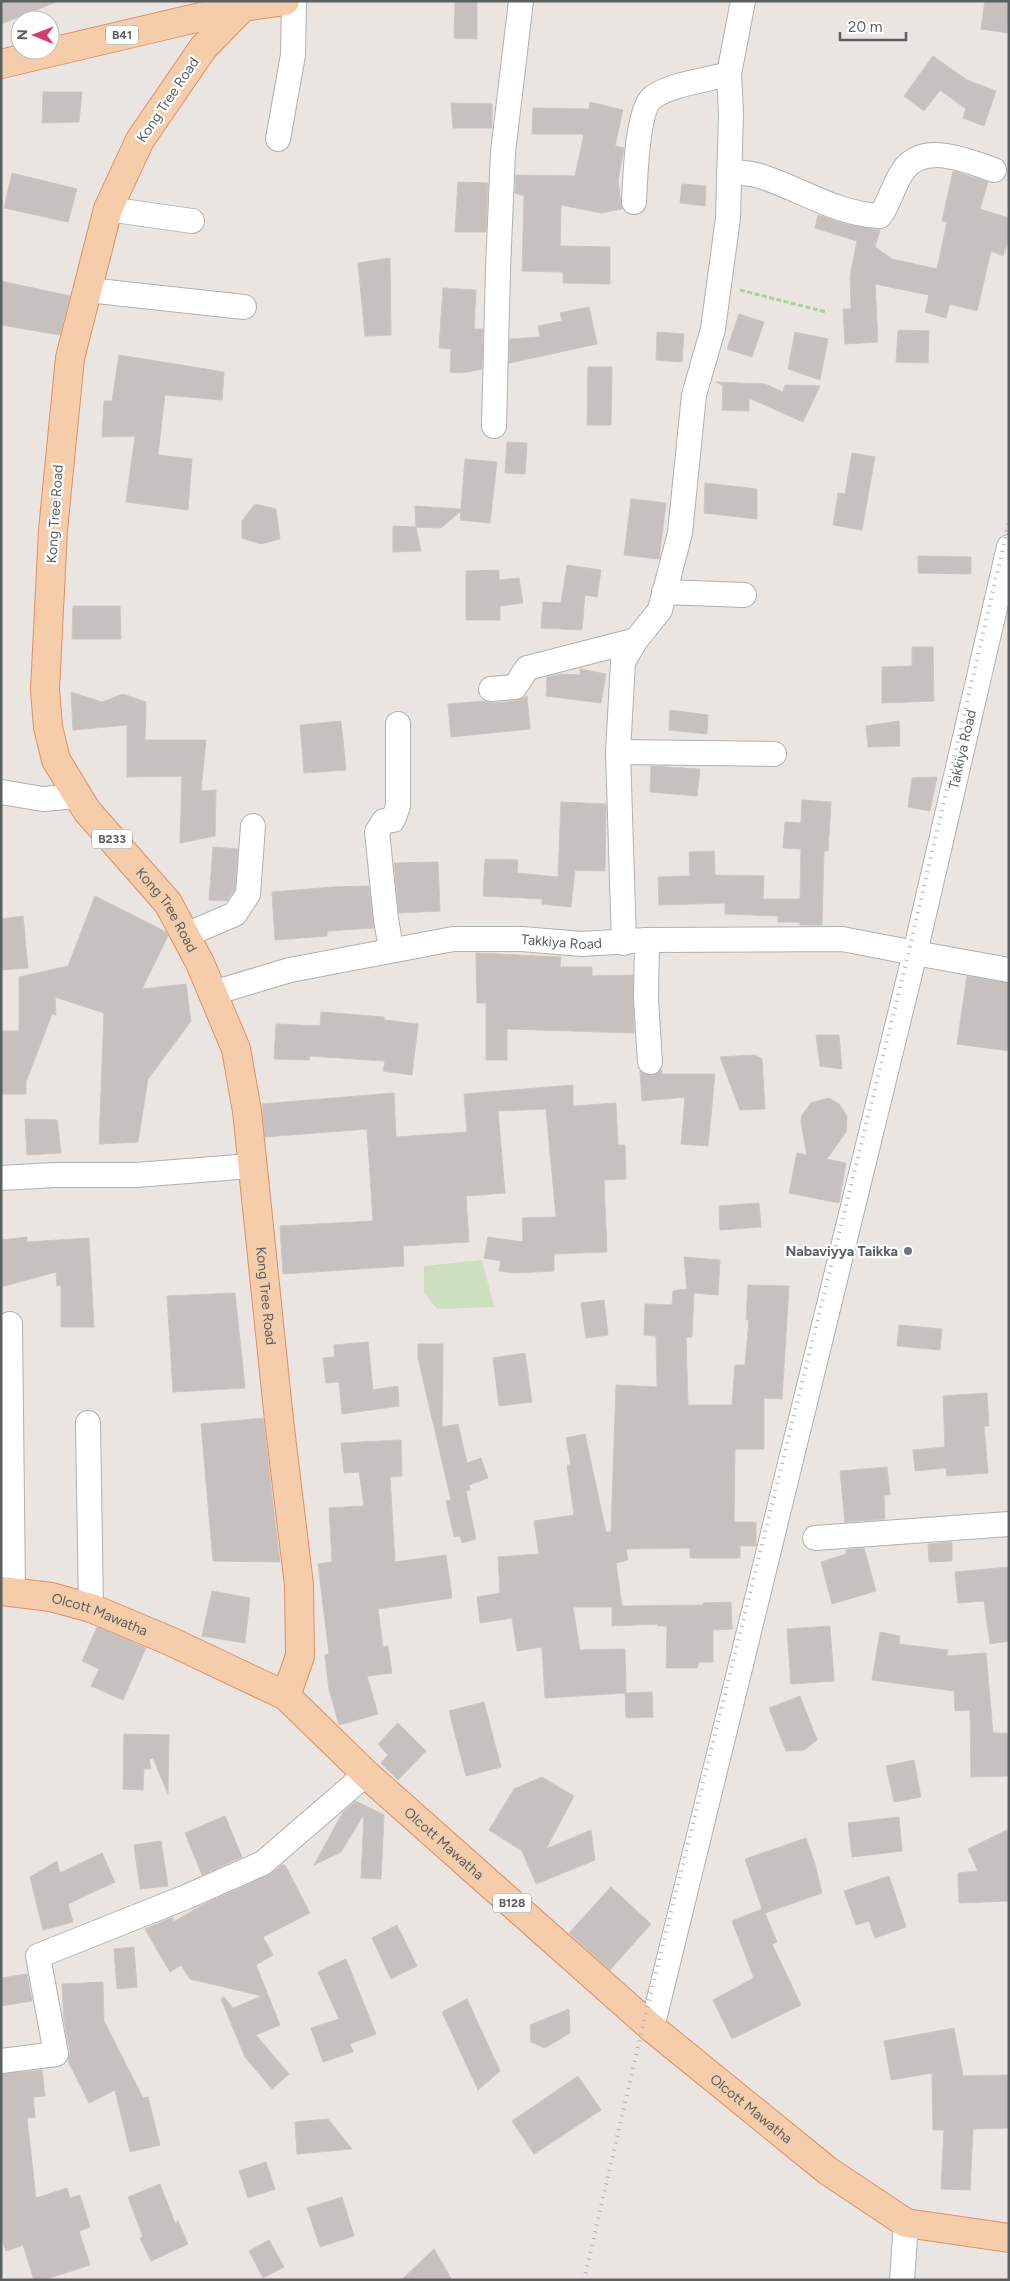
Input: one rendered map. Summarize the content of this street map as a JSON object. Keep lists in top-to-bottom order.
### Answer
{
  "streets": {
    "main road": [
      "B41",
      "Kong Tree Road",
      "B233",
      "Olcott Mawatha",
      "B128"
    ],
    "street": ["Takkiya Road"]
  },
  "crossings": [
    ["B41", "Kong Tree Road"],
    ["Kong Tree Road", "Takkiya Road"],
    ["Kong Tree Road", "Olcott Mawatha"]
  ],
  "places": ["Nabaviyya Taikka"],
  "scale_bar": "20 m",
  "north": "left"
}
